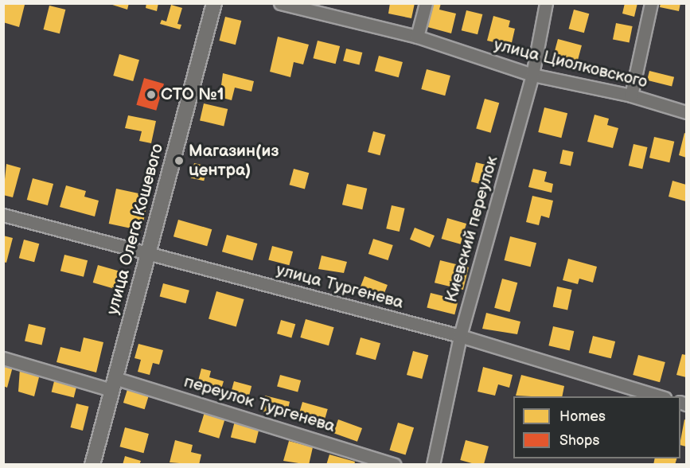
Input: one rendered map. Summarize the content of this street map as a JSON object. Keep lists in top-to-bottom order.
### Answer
{
  "streets": {
    "street": [
      "улица Циолковского",
      "улица Олега Кошевого",
      "Киевский переулок",
      "улица Тургенева",
      "переулок Тургенева"
    ]
  },
  "crossings": [
    ["улица Циолковского", "Киевский переулок"],
    ["улица Олега Кошевого", "улица Тургенева"],
    ["улица Олега Кошевого", "переулок Тургенева"],
    ["Киевский переулок", "улица Тургенева"]
  ],
  "places": ["СТО №1", "Магазин(из центра)"],
  "legend": ["Homes", "Shops"]
}
